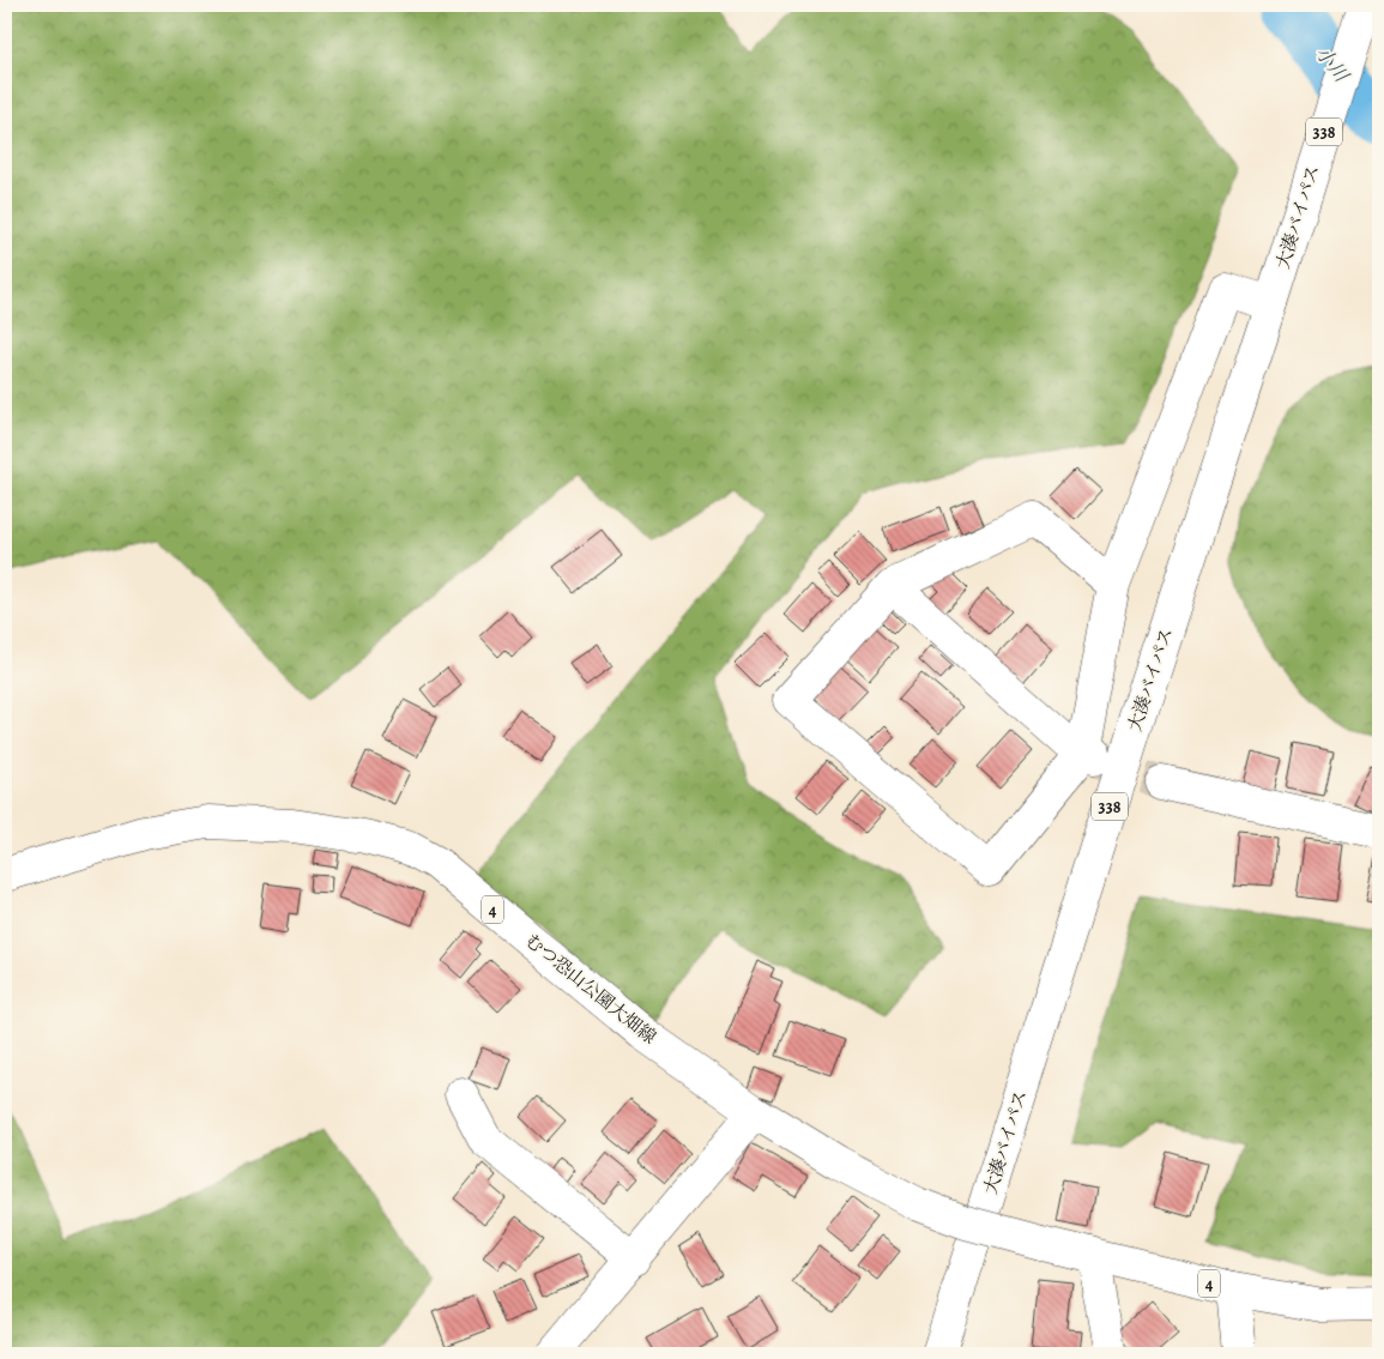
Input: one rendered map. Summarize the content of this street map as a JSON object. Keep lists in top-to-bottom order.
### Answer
{
  "streets": {
    "main road": [
      "338",
      "大湊バイパス",
      "4",
      "むつ恐山公園大畑線"
    ]
  },
  "crossings": [
    ["4", "むつ恐山公園大畑線"]
  ],
  "water": ["小川"]
}
